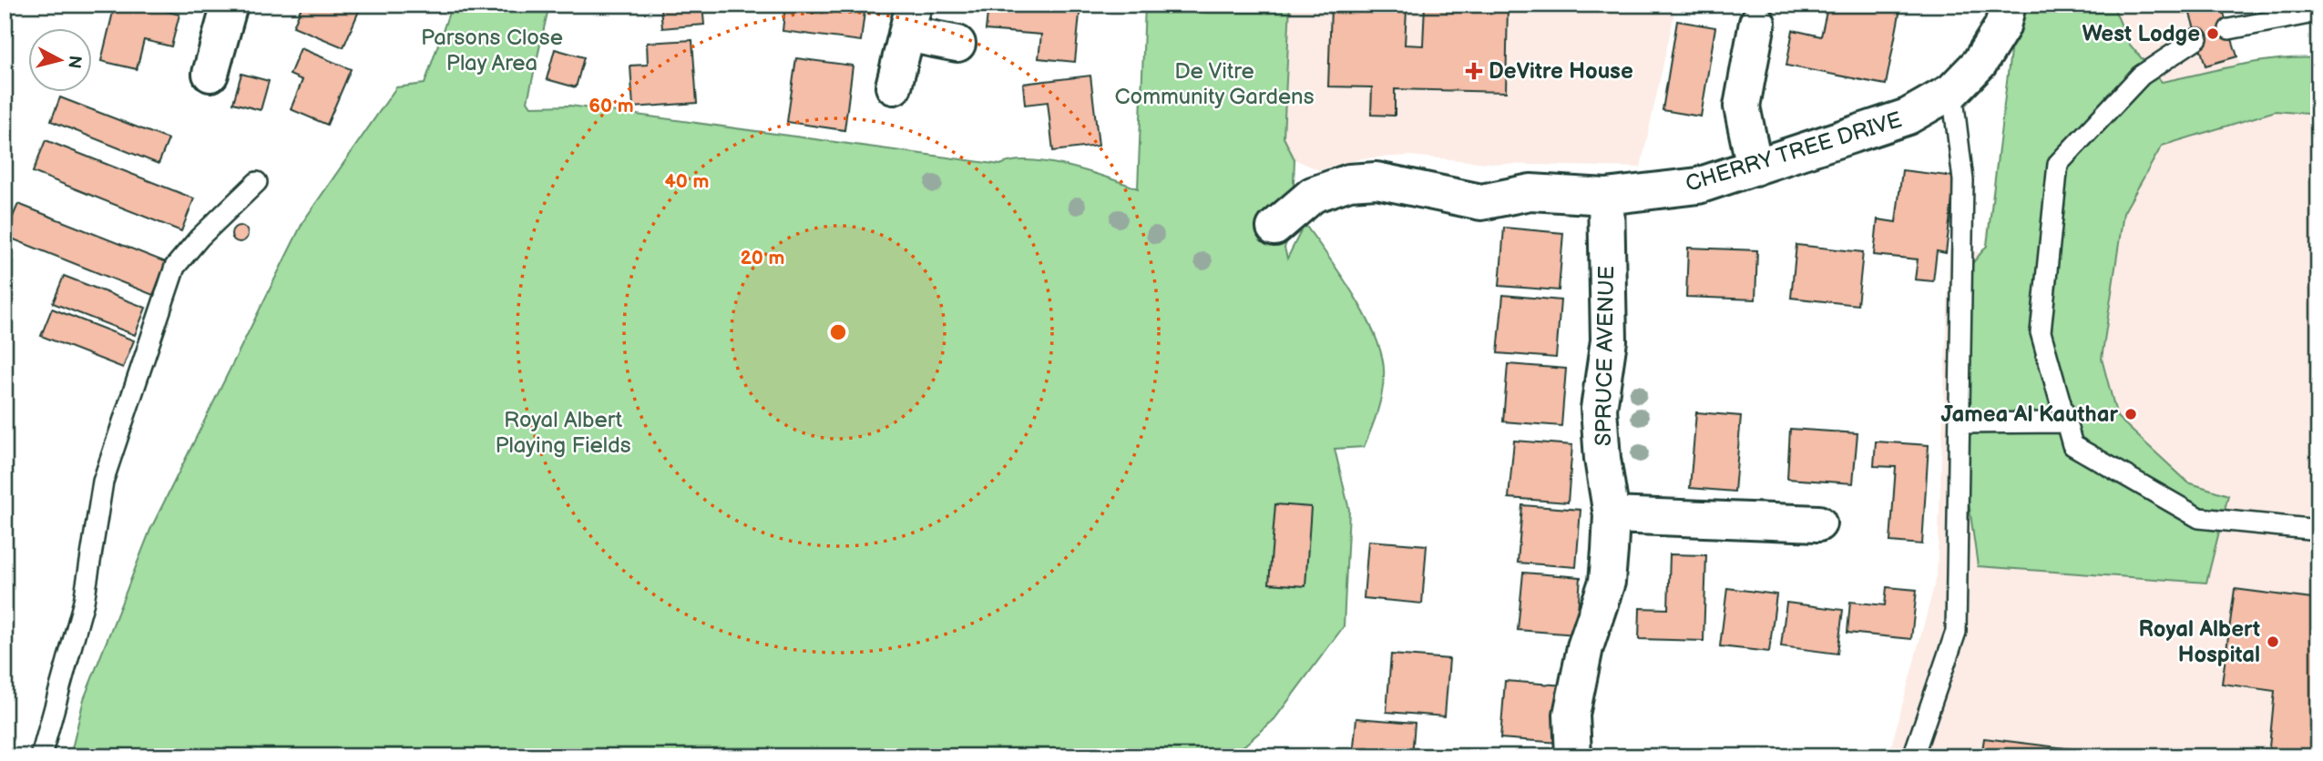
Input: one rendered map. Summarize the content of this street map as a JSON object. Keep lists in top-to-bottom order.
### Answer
{
  "streets": {
    "street": ["CHERRY TREE DRIVE", "SPRUCE AVENUE"]
  },
  "crossings": [
    ["CHERRY TREE DRIVE", "SPRUCE AVENUE"]
  ],
  "parks": ["Parsons Close Play Area", "De Vitre Community Gardens", "Royal Albert Playing Fields"],
  "places": {
    "other": ["West Lodge", "Jamea Al Kauthar", "Royal Albert Hospital"],
    "health": ["DeVitre House"]
  },
  "north": "right",
  "rings": ["60 m", "40 m", "20 m"]
}
